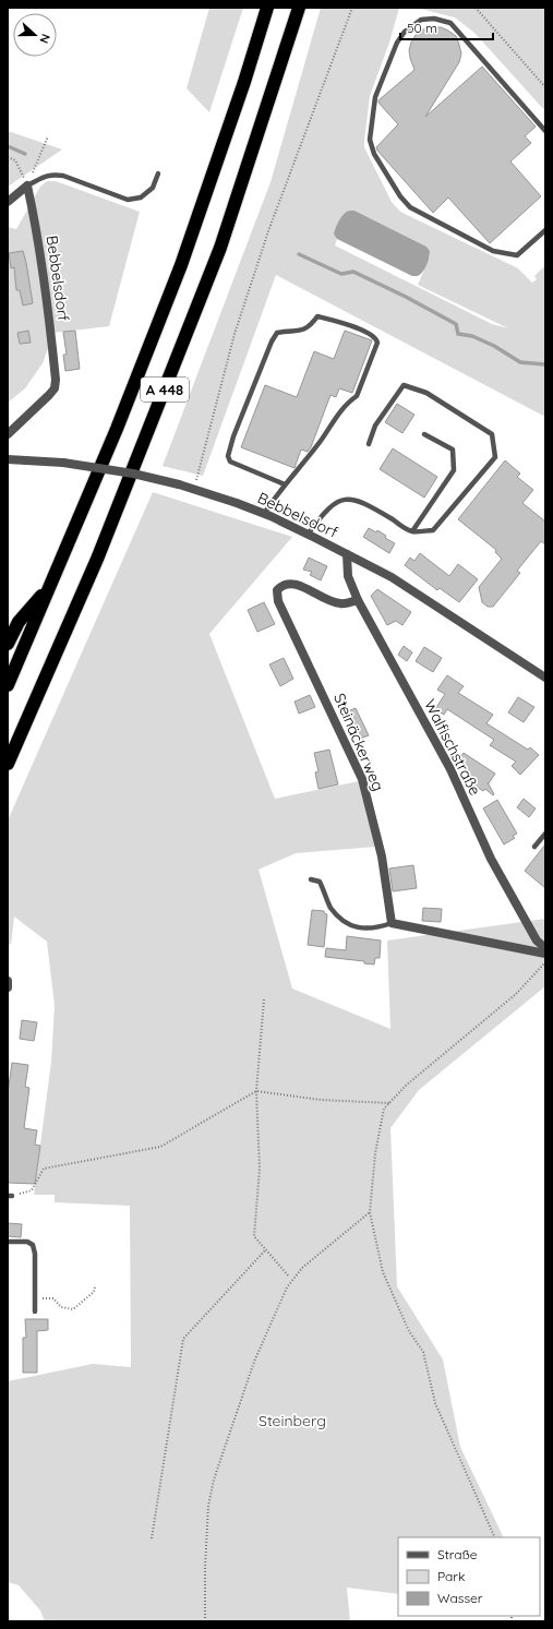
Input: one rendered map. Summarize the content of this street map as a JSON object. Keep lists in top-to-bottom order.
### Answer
{
  "streets": {
    "highway": ["A 448"],
    "street": ["Bebbelsdorf", "Steinäckerweg", "Walfischstraße"]
  },
  "crossings": [
    ["Bebbelsdorf", "Walfischstraße"],
    ["Steinäckerweg", "Walfischstraße"]
  ],
  "parks": ["Steinberg"],
  "legend": ["Straße", "Park", "Wasser"],
  "scale_bar": "50 m",
  "north": "right"
}
